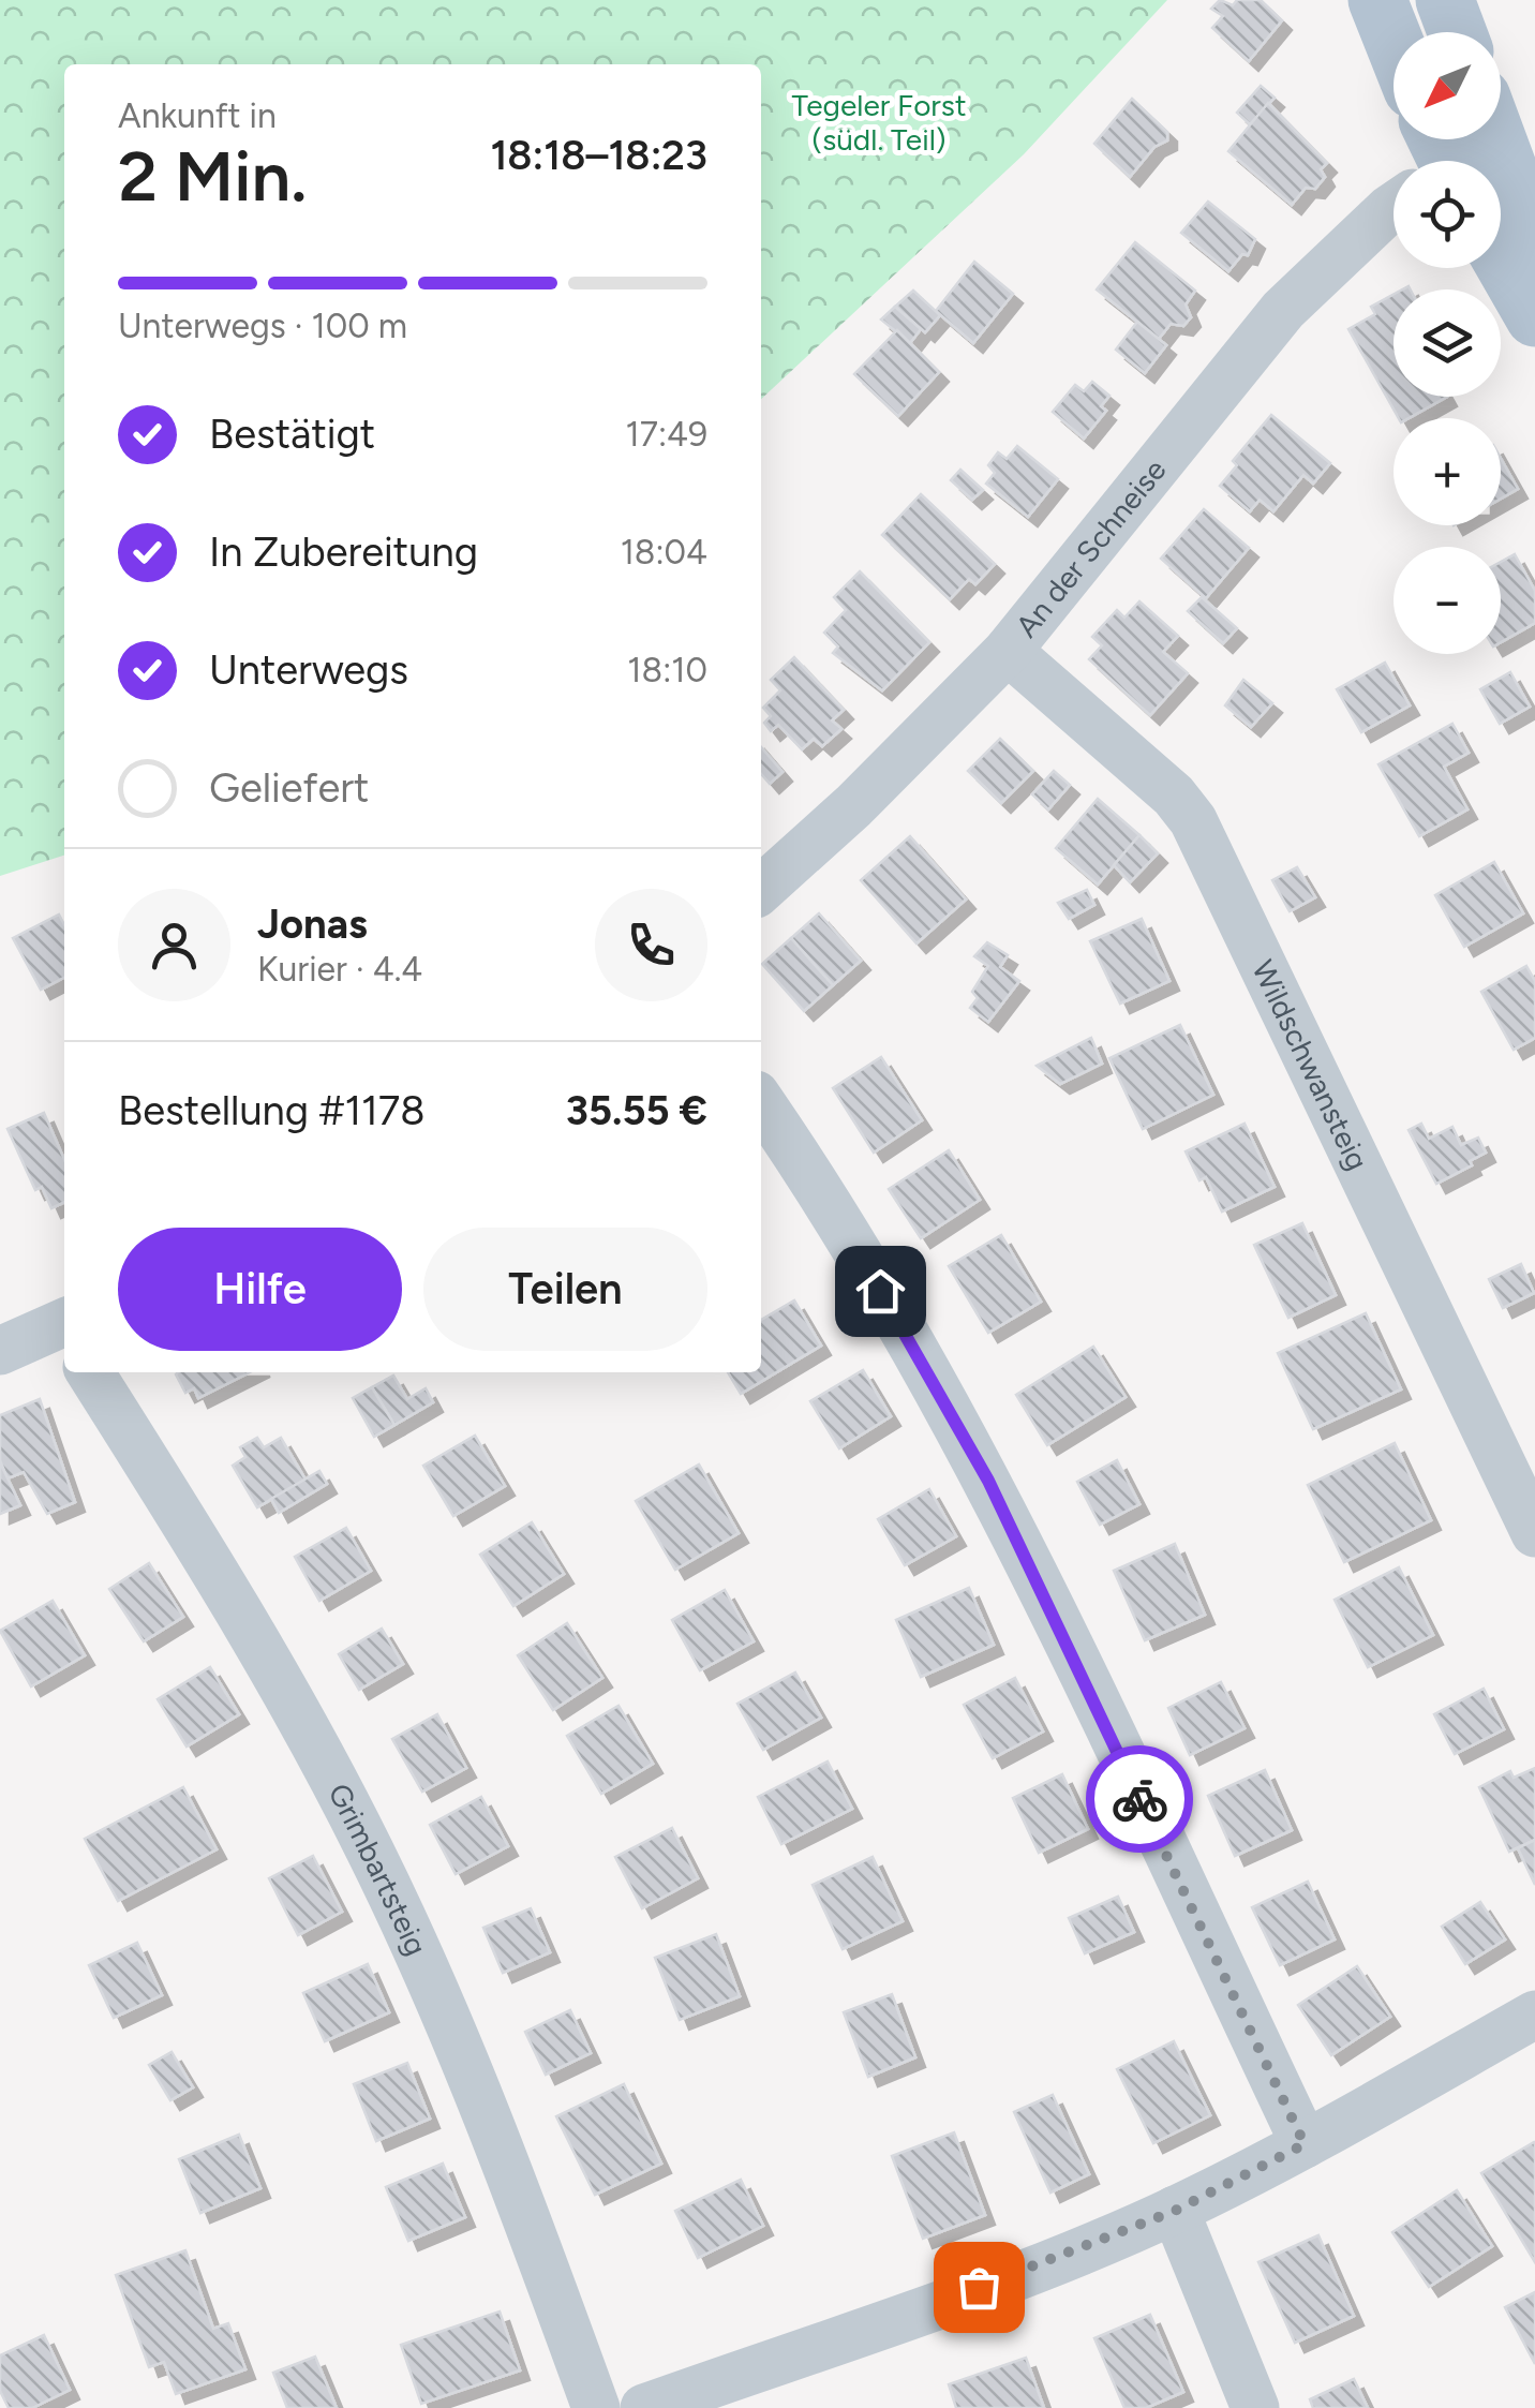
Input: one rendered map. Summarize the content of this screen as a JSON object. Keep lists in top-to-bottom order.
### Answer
{
  "streets": {
    "street": ["An der Schneise", "Wildschwansteig", "Grimbartsteig"]
  },
  "crossings": [
    ["An der Schneise", "Wildschwansteig"]
  ],
  "parks": ["Tegeler Forst (südl. Teil)"],
  "north": "bottom left",
  "page": {
    "map_buttons": ["+", "−"],
    "heading": ["2 Min.", "Ankunft in", "18:18–18:23"],
    "panel": [
      "Jonas",
      "Kurier · 4.4",
      "Bestellung #1178",
      "35.55 €"
    ],
    "bar": "Unterwegs · 100 m",
    "list": [
      ["Bestätigt", "17:49"],
      ["In Zubereitung", "18:04"],
      ["Unterwegs", "18:10"],
      "Geliefert"
    ],
    "buttons": ["Hilfe", "Teilen"]
  }
}
